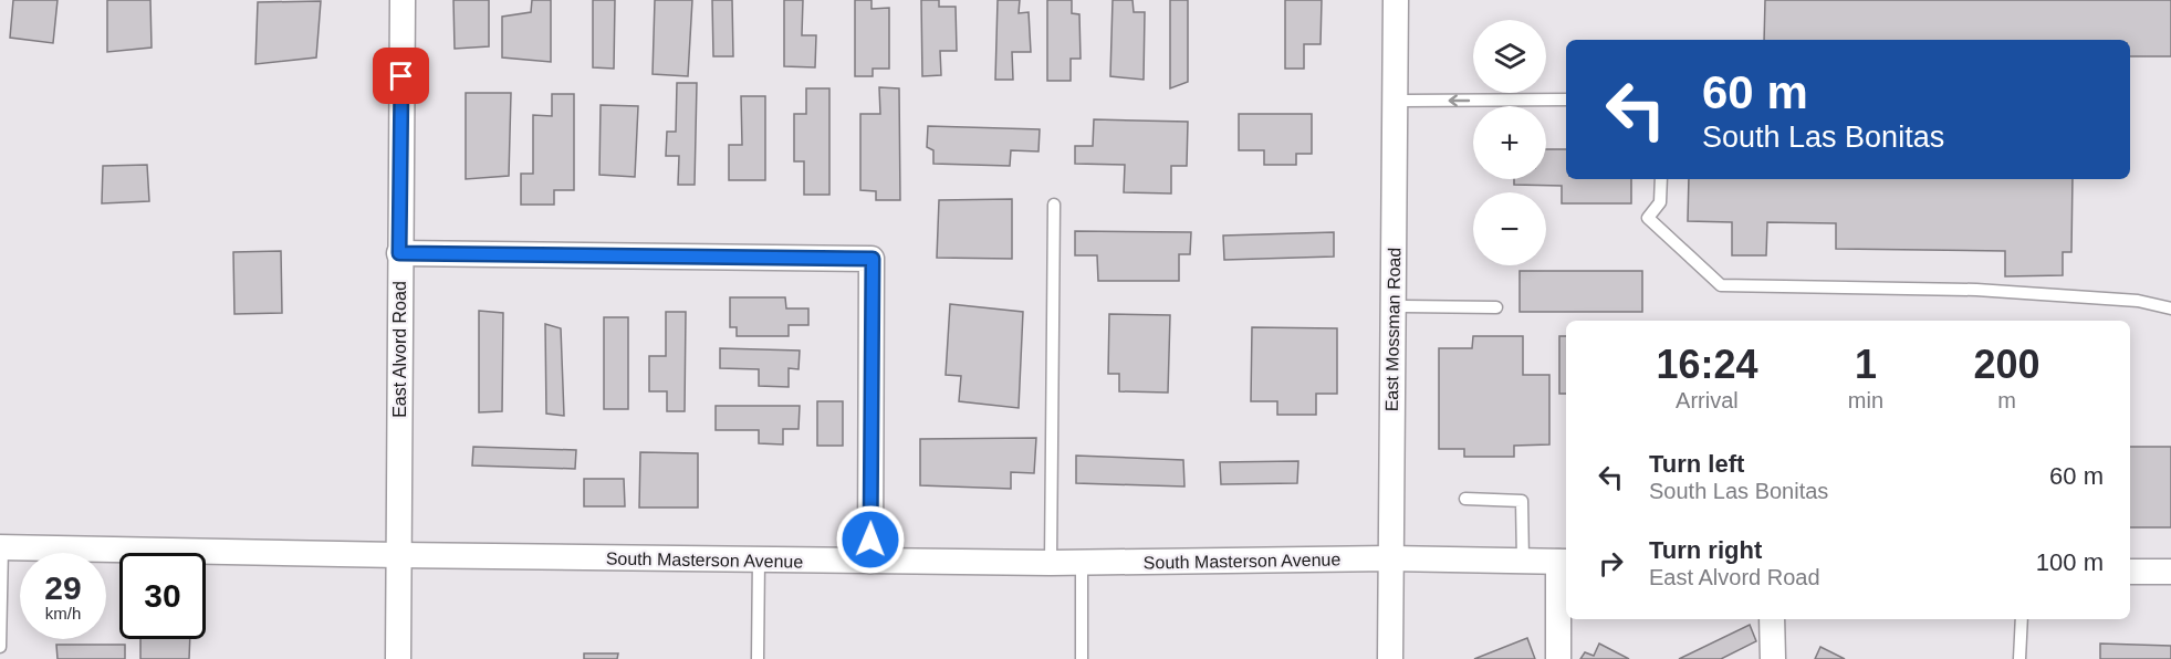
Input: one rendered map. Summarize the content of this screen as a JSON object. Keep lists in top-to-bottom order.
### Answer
{
  "streets": {
    "street": ["East Mossman Road", "East Alvord Road", "South Masterson Avenue"]
  },
  "crossings": [
    ["East Mossman Road", "South Masterson Avenue"],
    ["East Alvord Road", "South Masterson Avenue"]
  ],
  "page": {
    "map_buttons": ["+", "−"],
    "turn": ["60 m", "South Las Bonitas"],
    "eta": [
      "16:24",
      "Arrival",
      "1",
      "min",
      "200",
      "m"
    ],
    "list": [
      {
        "name": "Turn left",
        "note": "South Las Bonitas",
        "value": "60 m"
      },
      {
        "name": "Turn right",
        "note": "East Alvord Road",
        "value": "100 m"
      }
    ],
    "speed": "29 km/h",
    "limit": "30"
  }
}
